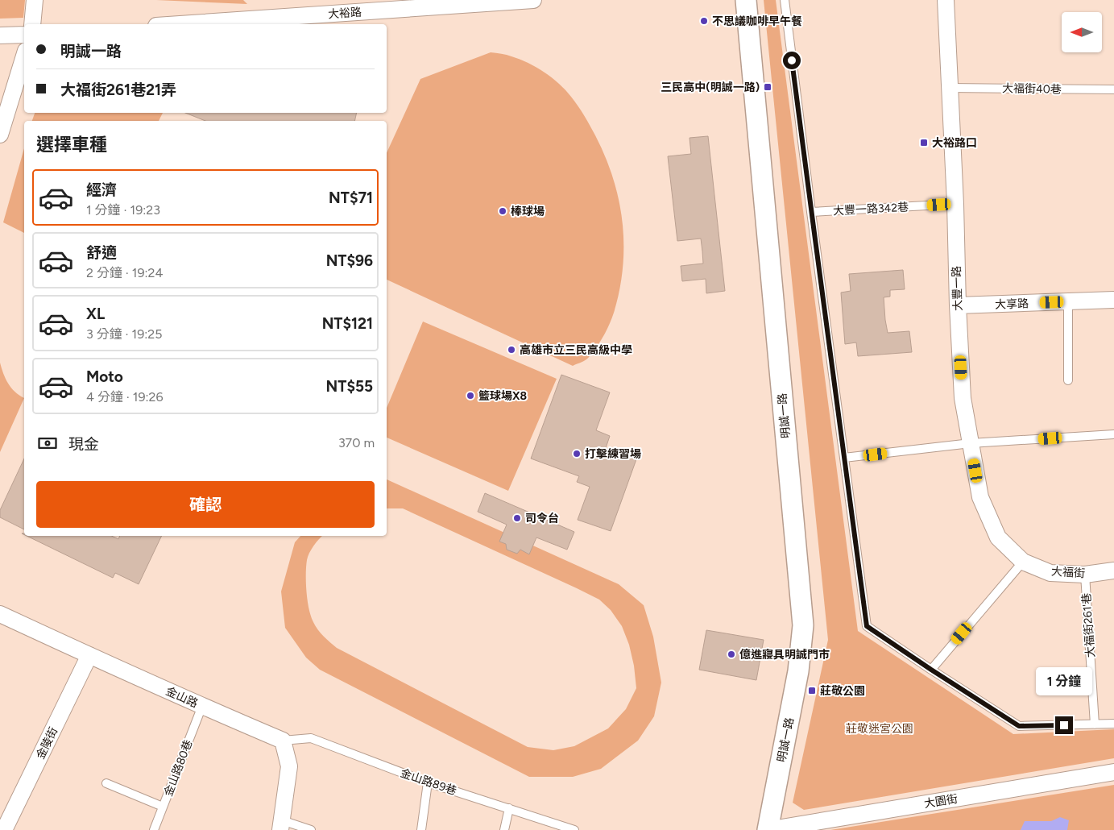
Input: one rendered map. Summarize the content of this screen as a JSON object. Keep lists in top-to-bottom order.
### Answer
{
  "streets": {
    "street": [
      "大裕路",
      "大豐一路",
      "大享路",
      "明誠一路",
      "大福街",
      "金山路",
      "金陵街",
      "大園街"
    ],
    "lane": [
      "大福街40巷",
      "大豐一路342巷",
      "大福街261'巷",
      "金山路80巷",
      "金山路89巷"
    ]
  },
  "crossings": [
    ["大福街40巷", "大豐一路"],
    ["大豐一路342巷", "大豐一路"],
    ["大豐一路", "大享路"],
    ["大豐一路", "大福街"],
    ["明誠一路", "大園街"],
    ["大福街", "大福街261'巷"],
    ["金山路", "金陵街"],
    ["金山路", "金山路80巷"],
    ["金山路", "金山路89巷"]
  ],
  "parks": ["莊敬迷宮公園"],
  "places": {
    "other": [
      "不思議咖啡早午餐",
      "棒球場",
      "高雄市立三民高級中學",
      "籃球場X8",
      "打擊練習場",
      "司令台",
      "億進寢具明誠門市"
    ],
    "transit": ["三民高中(明誠一路)", "大裕路口", "莊敬公園"]
  },
  "north": "left",
  "page": {
    "banner": ["明誠一路", "大福街261巷21弄"],
    "heading": "選擇車種",
    "list": [
      {
        "name": "經濟",
        "note": "1 分鐘 · 19:23",
        "value": "NT$71"
      },
      {
        "name": "舒適",
        "note": "2 分鐘 · 19:24",
        "value": "NT$96"
      },
      {
        "name": "XL",
        "note": "3 分鐘 · 19:25",
        "value": "NT$121"
      },
      {
        "name": "Moto",
        "note": "4 分鐘 · 19:26",
        "value": "NT$55"
      }
    ],
    "pay": ["現金", "370 m"],
    "buttons": "確認",
    "bubble": "1 分鐘"
  }
}
